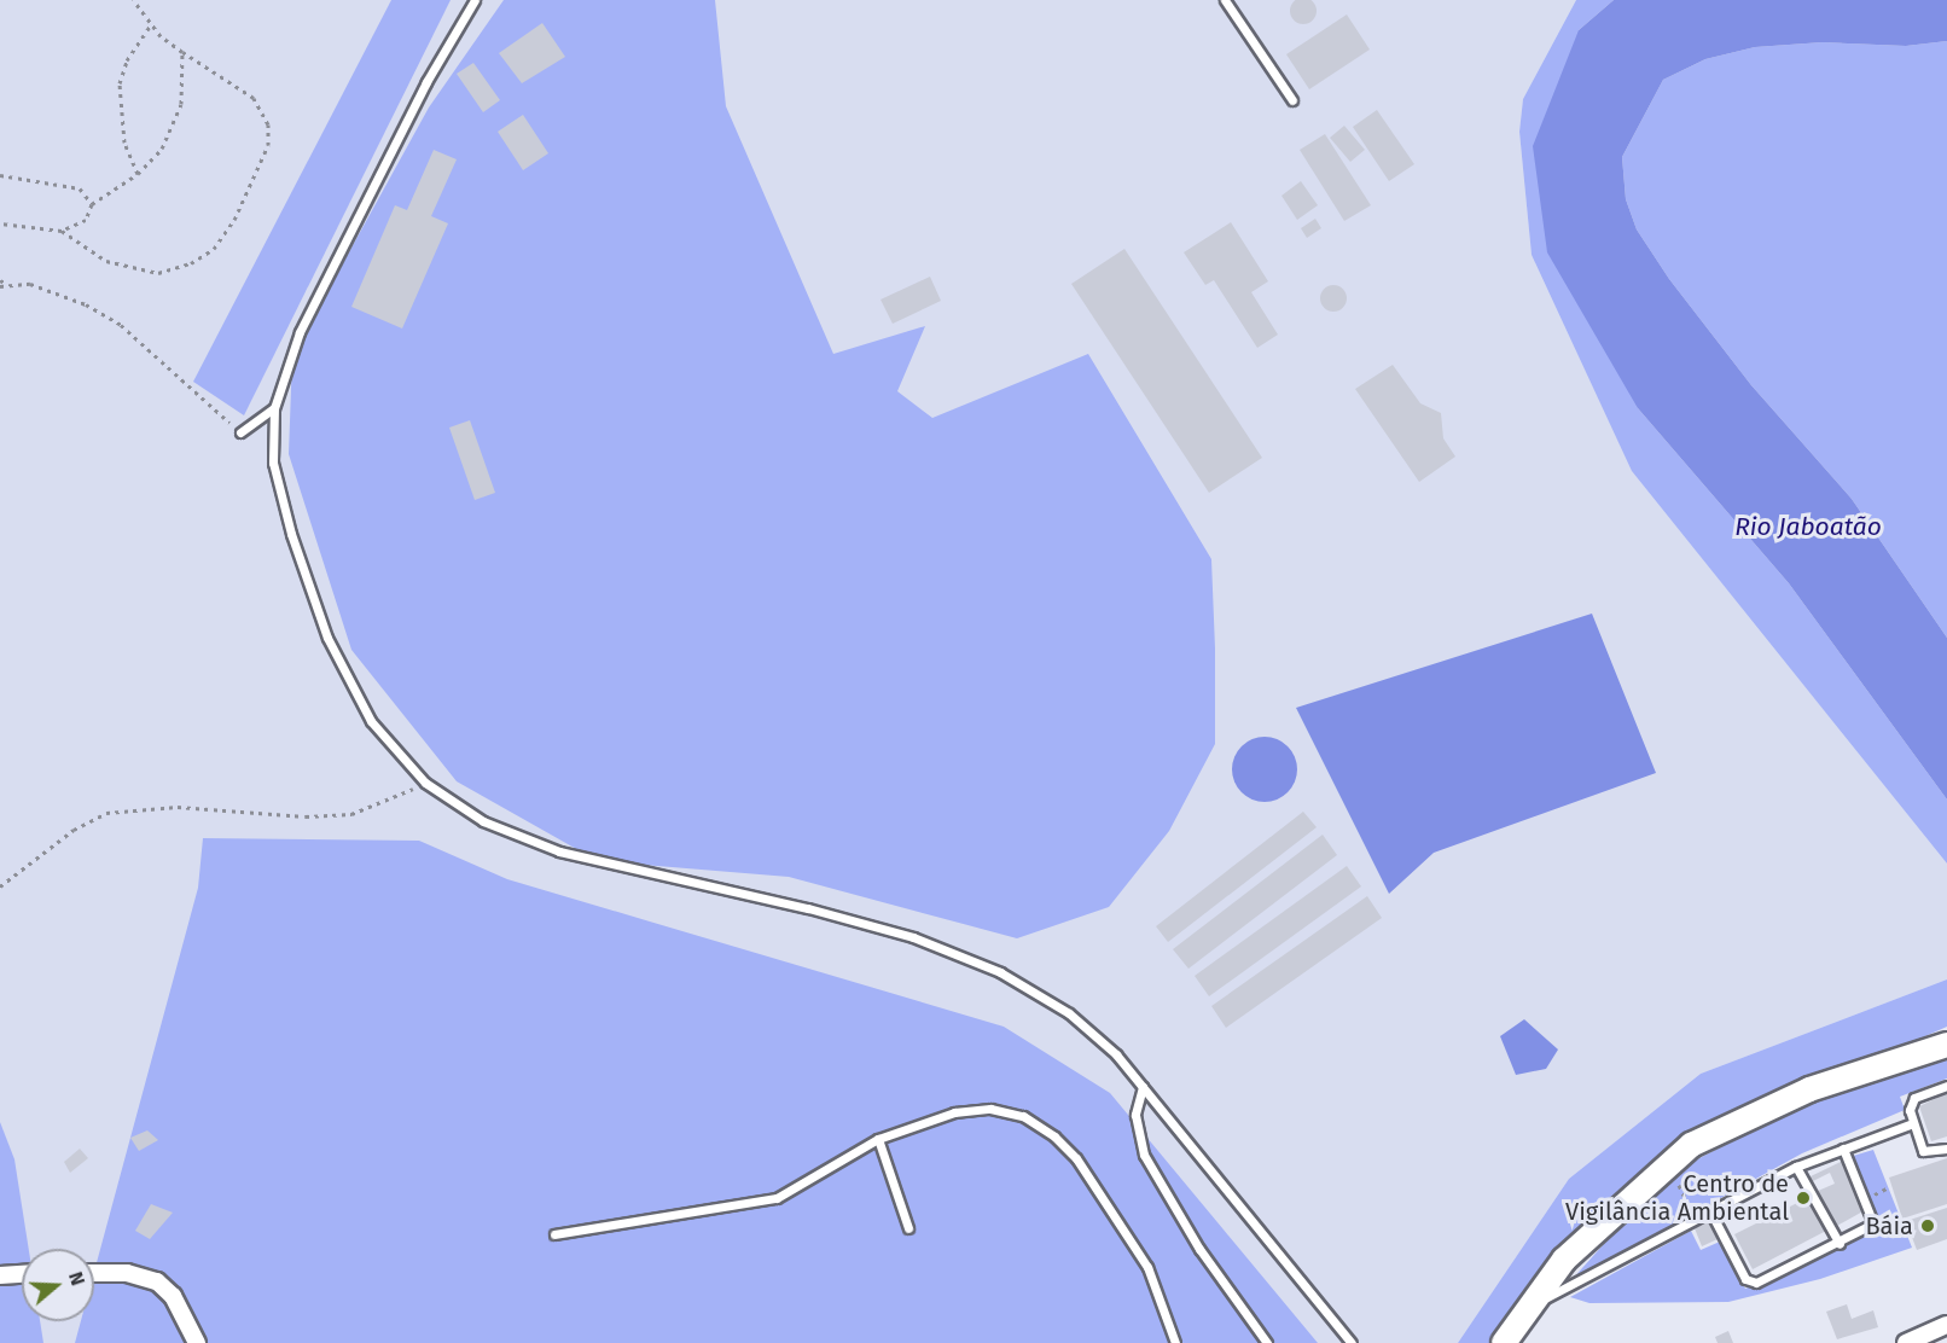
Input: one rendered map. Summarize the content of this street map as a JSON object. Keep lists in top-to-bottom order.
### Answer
{
  "water": ["Rio Jaboatão"],
  "places": ["Centro de Vigilância Ambiental", "Báia"],
  "north": "right"
}
